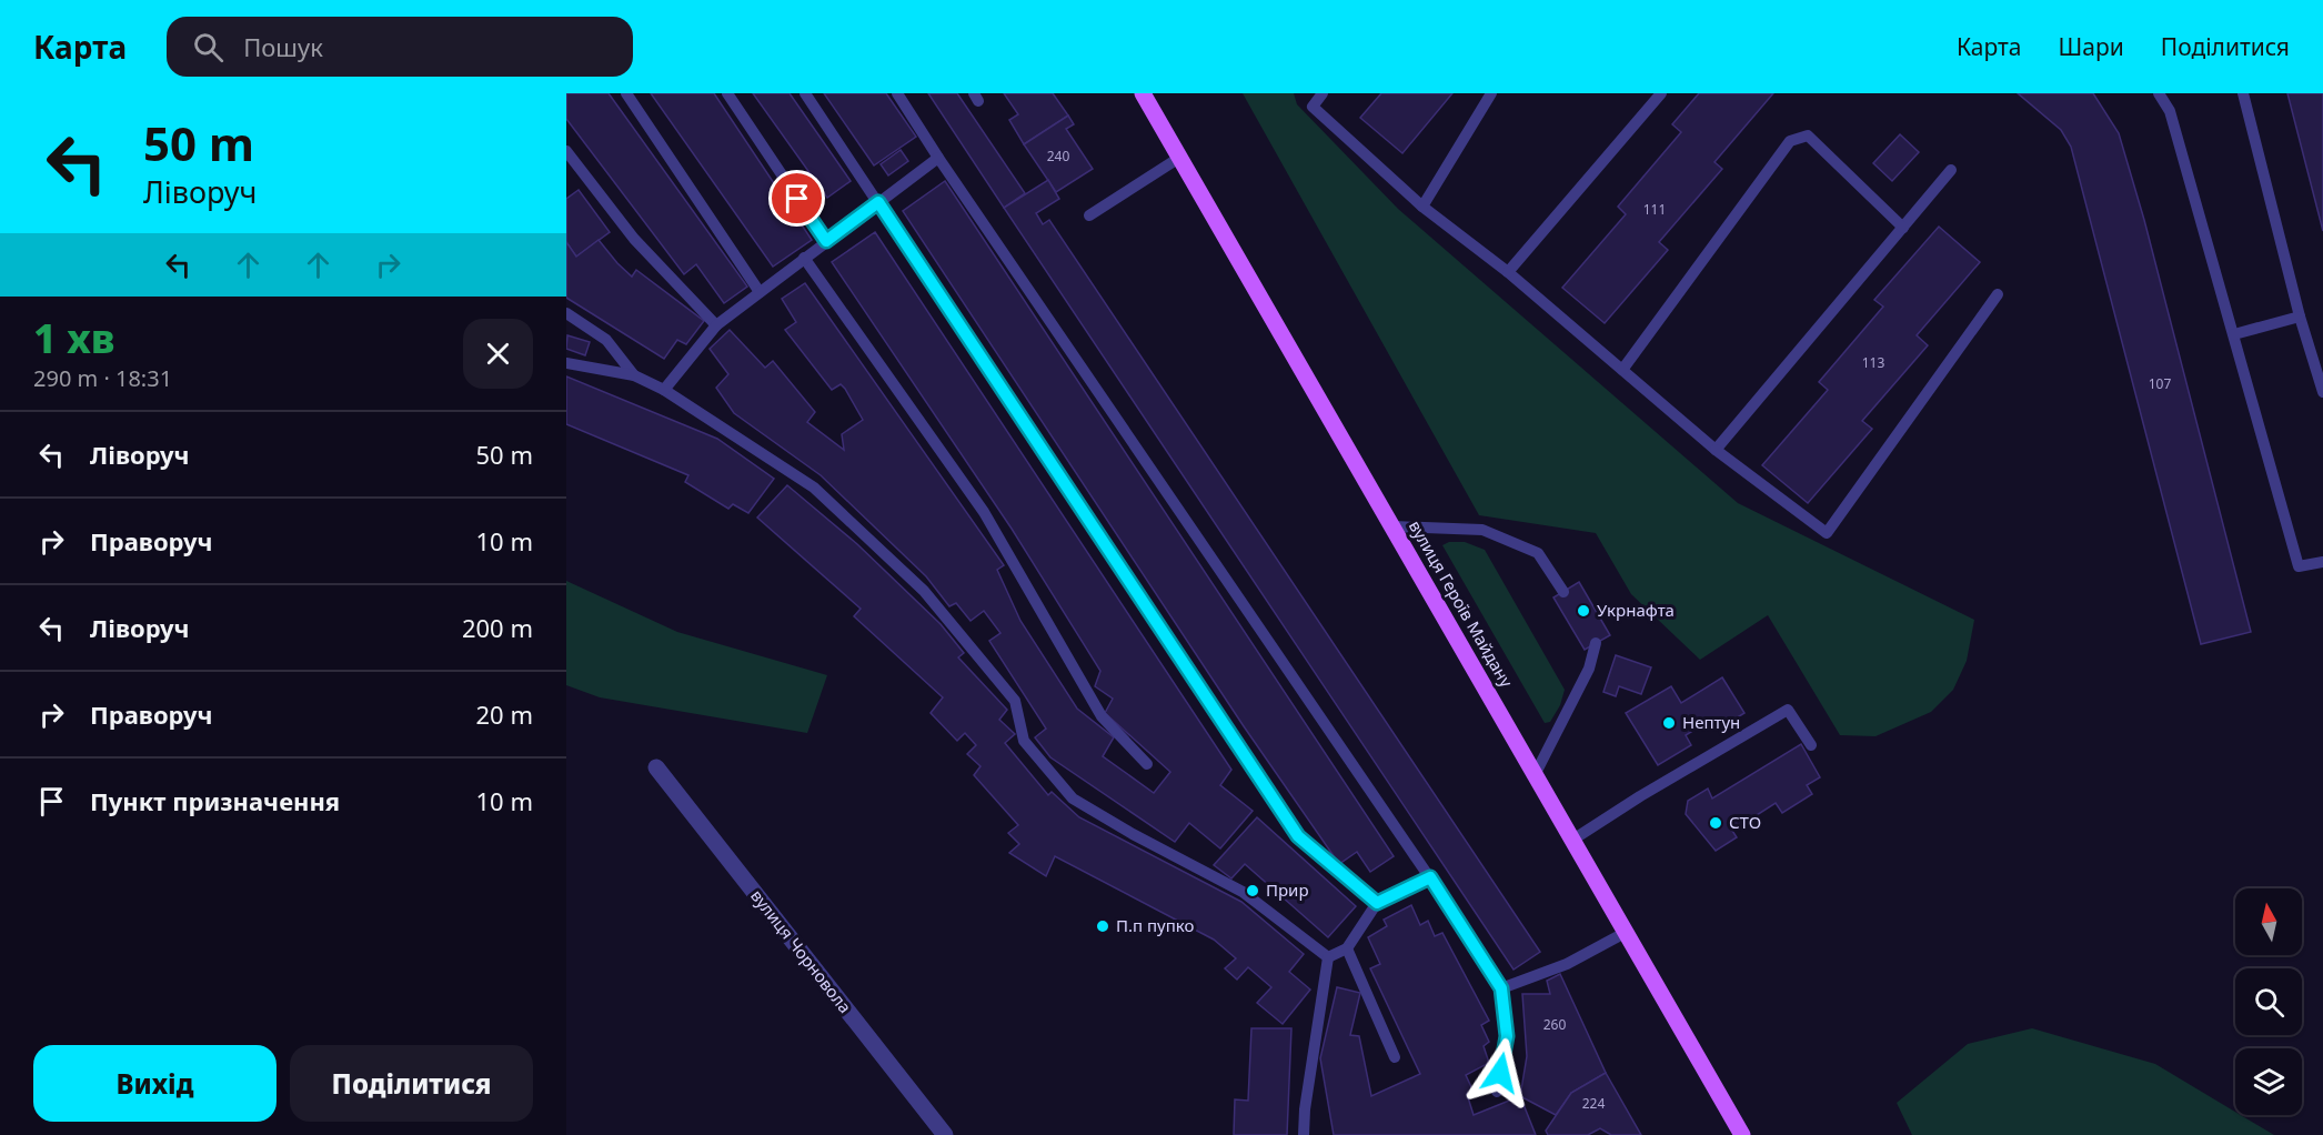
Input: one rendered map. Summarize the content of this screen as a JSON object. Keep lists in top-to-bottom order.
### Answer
{
  "streets": {
    "main road": ["вулиця Героїв Майдану"],
    "street": ["вулиця Чорновола"]
  },
  "places": [
    "Укрнафта",
    "Нептун",
    "СТО",
    "Прир",
    "П.п пупко"
  ],
  "house_numbers": [
    "240",
    "111",
    "113",
    "107",
    "260",
    "224"
  ],
  "north": "top",
  "page": {
    "header": "Карта",
    "search": "Пошук",
    "nav": ["Карта", "Шари", "Поділитися"],
    "turn": ["50 m", "Ліворуч"],
    "heading": ["1 хв", "290 m · 18:31"],
    "list": [
      {
        "name": "Ліворуч",
        "value": "50 m"
      },
      {
        "name": "Праворуч",
        "value": "10 m"
      },
      {
        "name": "Ліворуч",
        "value": "200 m"
      },
      {
        "name": "Праворуч",
        "value": "20 m"
      },
      {
        "name": "Пункт призначення",
        "value": "10 m"
      }
    ],
    "buttons": ["Вихід", "Поділитися"]
  }
}
